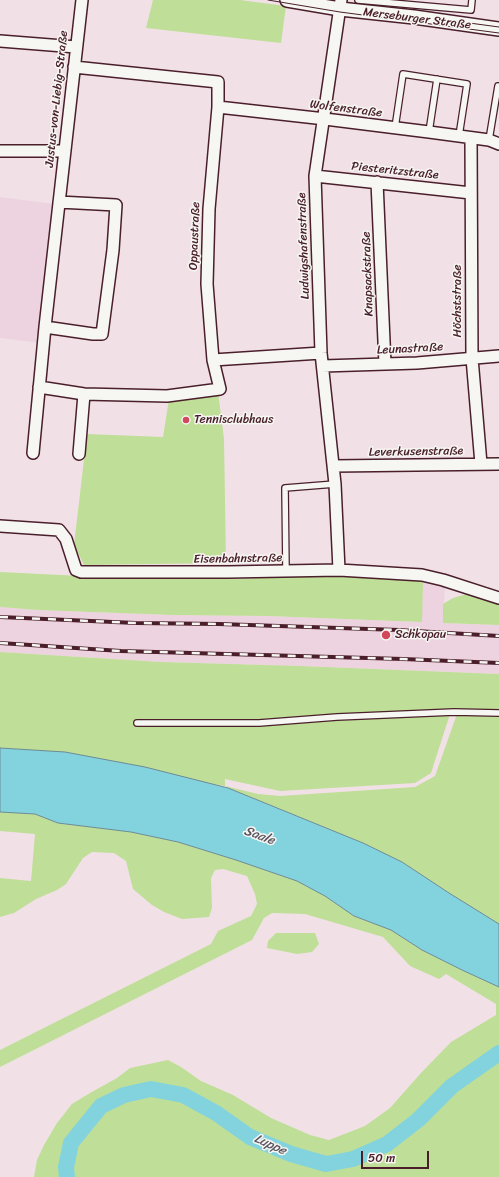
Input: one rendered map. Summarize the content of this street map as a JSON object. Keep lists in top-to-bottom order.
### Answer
{
  "streets": {
    "street": [
      "Merseburger Straße",
      "Justus-von-Liebig-Straße",
      "Wolfenstraße",
      "Piesteritzstraße",
      "Oppaustraße",
      "Ludwigshafenstraße",
      "Knapsackstraße",
      "Höchststraße",
      "Leunastraße",
      "Leverkusenstraße",
      "Eisenbahnstraße"
    ]
  },
  "crossings": [
    ["Merseburger Straße", "Ludwigshafenstraße"],
    ["Justus-von-Liebig-Straße", "Oppaustraße"],
    ["Wolfenstraße", "Oppaustraße"],
    ["Wolfenstraße", "Ludwigshafenstraße"],
    ["Wolfenstraße", "Höchststraße"],
    ["Piesteritzstraße", "Ludwigshafenstraße"],
    ["Piesteritzstraße", "Knapsackstraße"],
    ["Piesteritzstraße", "Höchststraße"],
    ["Ludwigshafenstraße", "Leunastraße"],
    ["Ludwigshafenstraße", "Leverkusenstraße"],
    ["Ludwigshafenstraße", "Eisenbahnstraße"],
    ["Knapsackstraße", "Leunastraße"],
    ["Höchststraße", "Leunastraße"],
    ["Höchststraße", "Leverkusenstraße"]
  ],
  "water": ["Saale", "Luppe"],
  "places": ["Tennisclubhaus", "Schkopau"],
  "scale_bar": "50 m"
}
